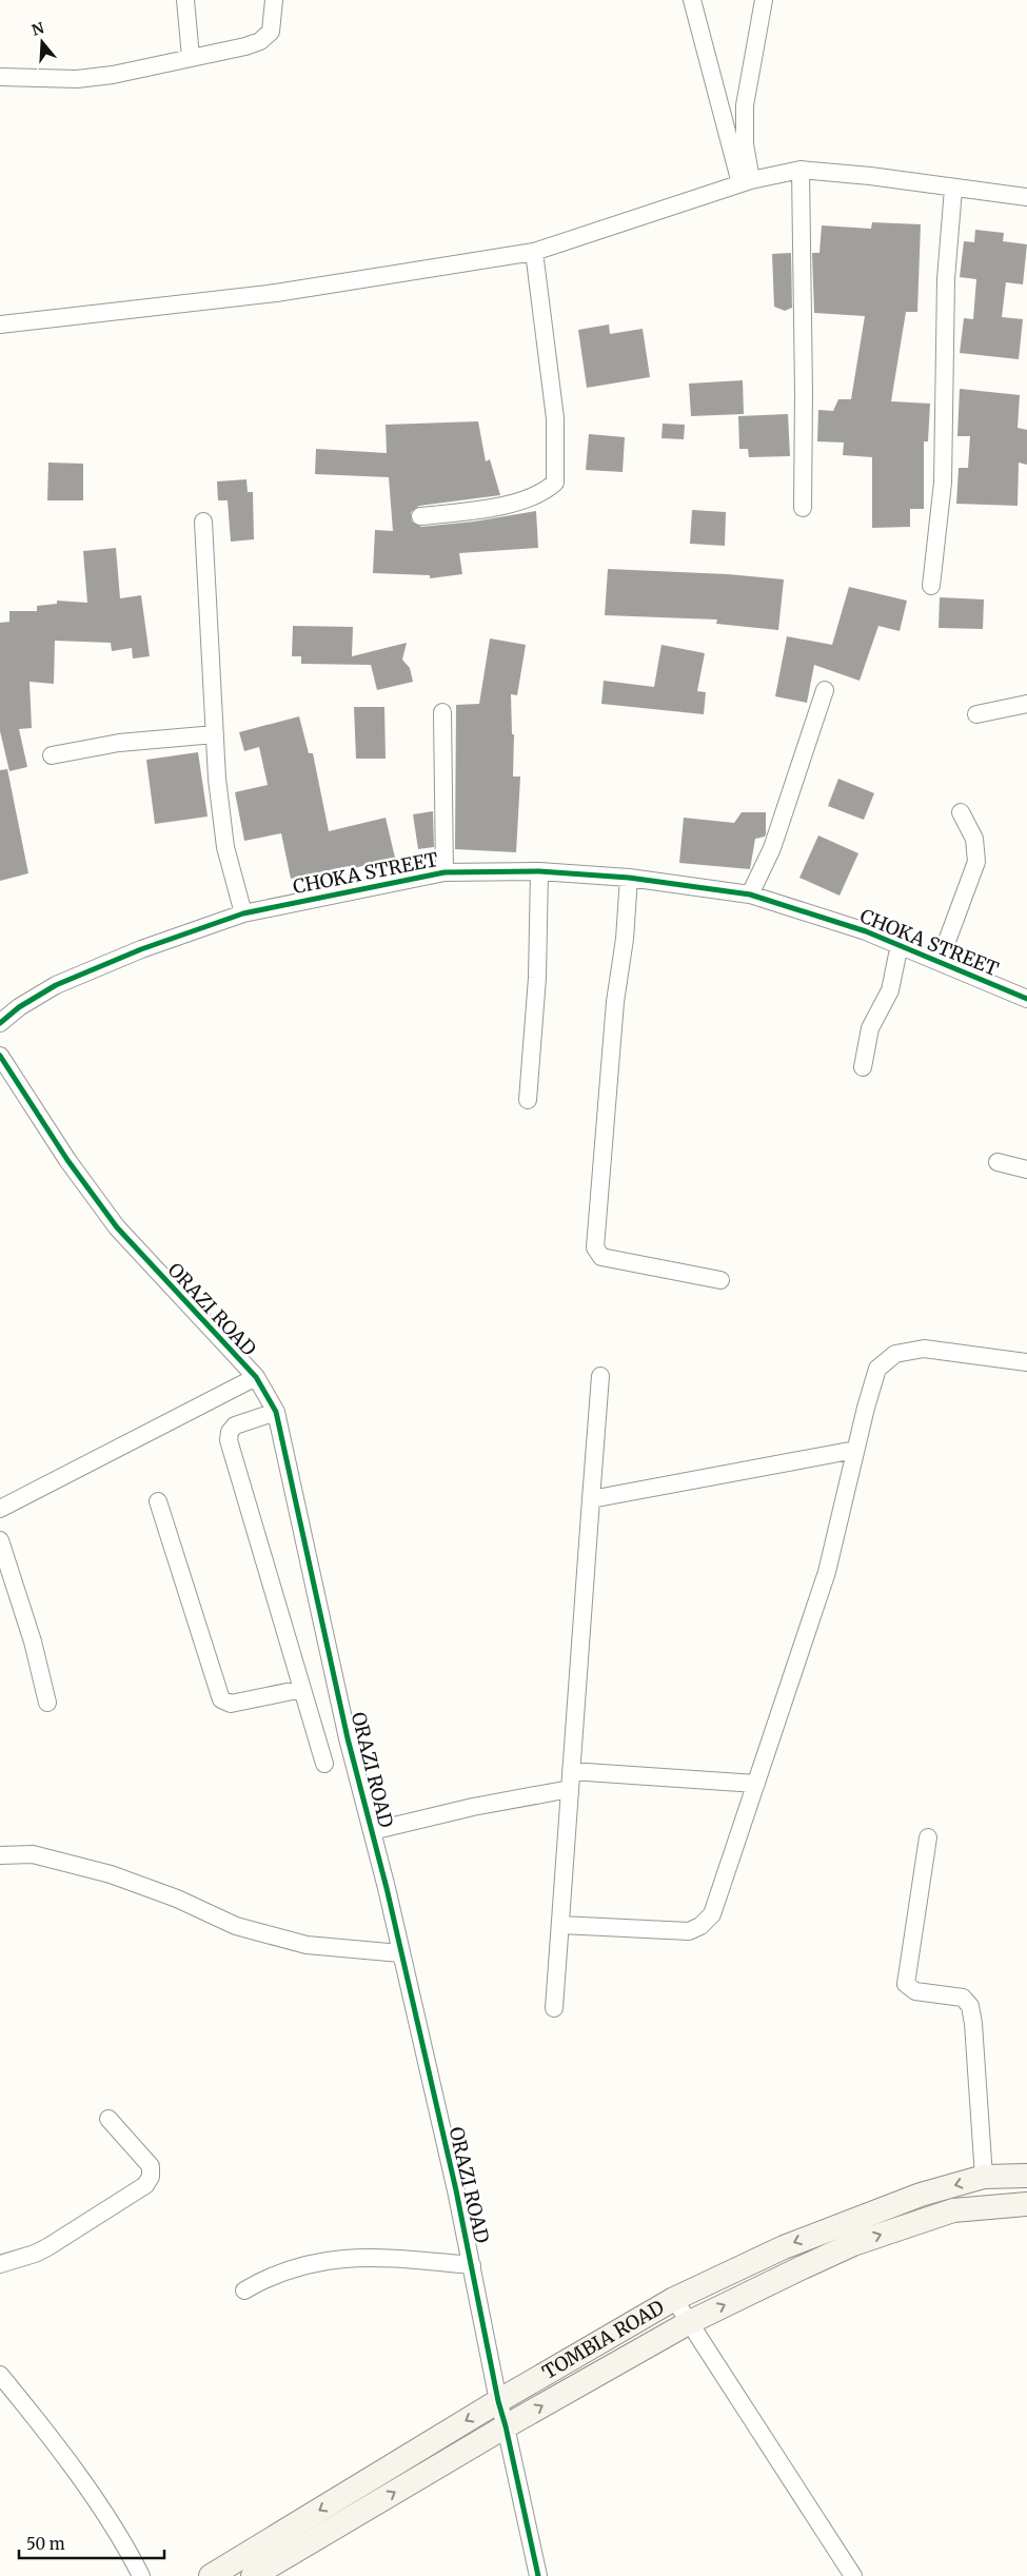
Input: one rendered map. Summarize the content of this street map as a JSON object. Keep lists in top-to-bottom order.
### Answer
{
  "streets": {
    "main road": ["TOMBIA ROAD"],
    "street": ["CHOKA STREET", "ORAZI ROAD"]
  },
  "crossings": [
    ["ORAZI ROAD", "TOMBIA ROAD"]
  ],
  "scale_bar": "50 m",
  "north": "top"
}
